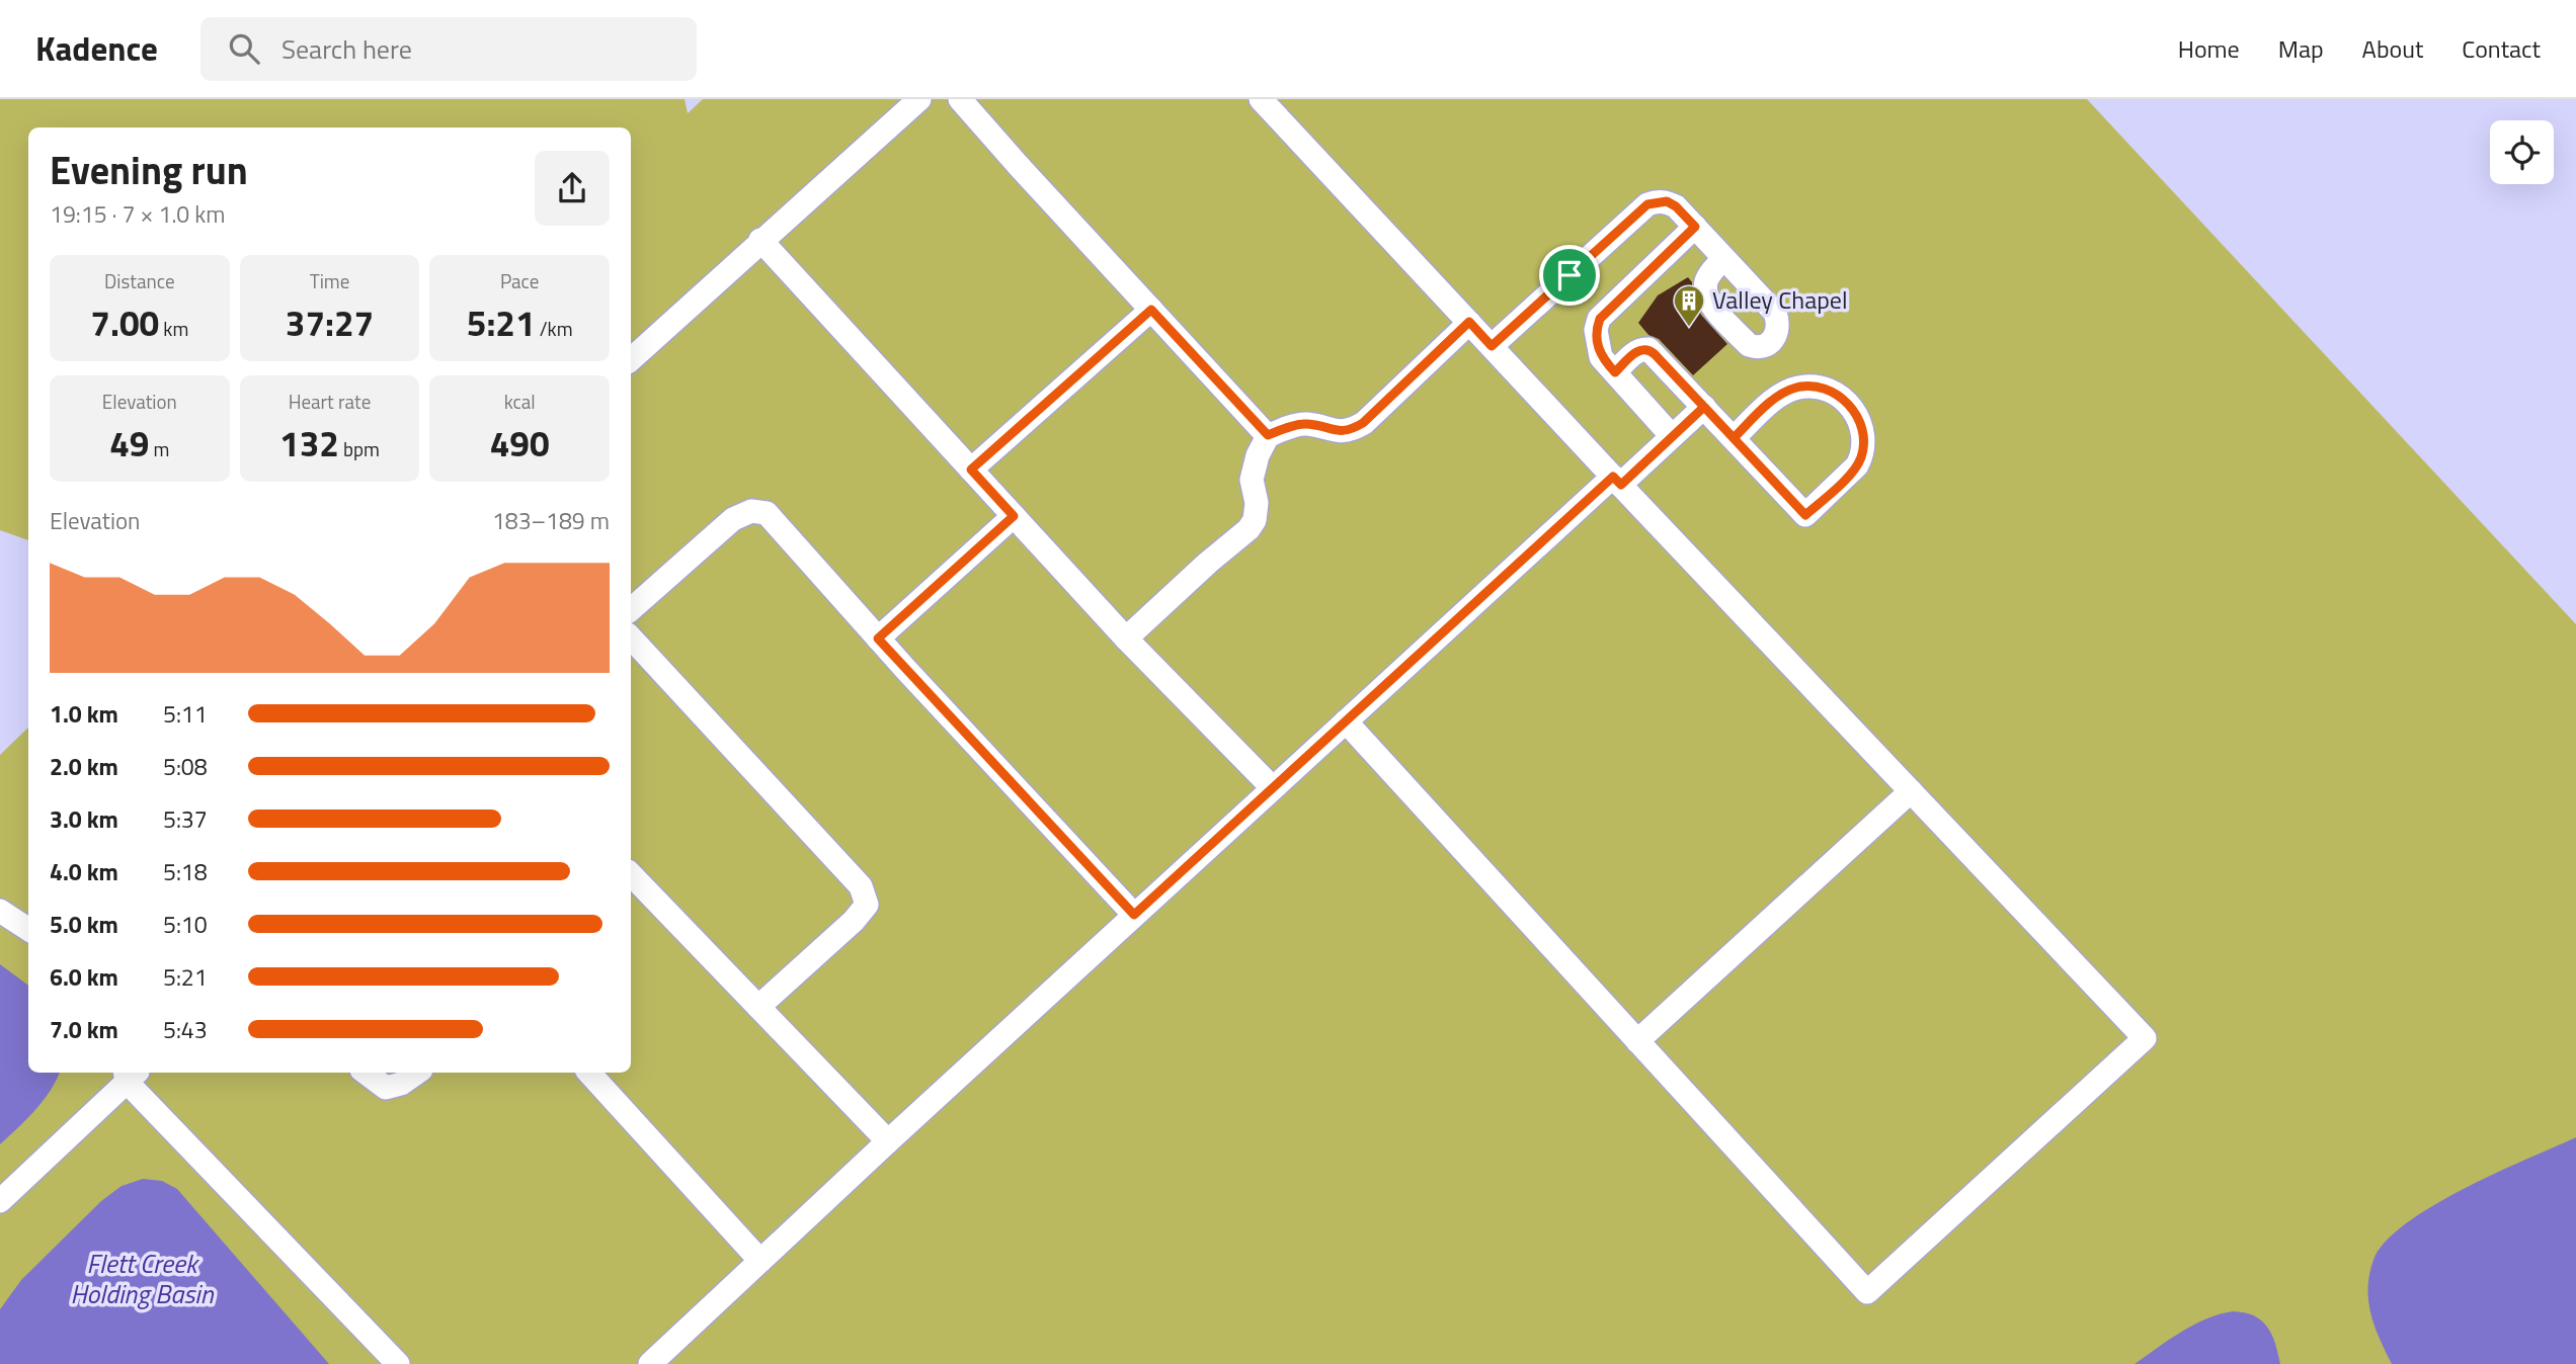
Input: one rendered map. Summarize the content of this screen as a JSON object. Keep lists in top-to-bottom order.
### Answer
{
  "water": ["Flett Creek Holding Basin"],
  "places": {
    "building": ["Valley Chapel"]
  },
  "page": {
    "header": "Kadence",
    "search": "Search here",
    "nav": [
      "Home",
      "Map",
      "About",
      "Contact"
    ],
    "heading": ["Evening run", "19:15 · 7 × 1.0 km"],
    "stats": [
      ["Distance", "7.00 km"],
      ["Time", "37:27"],
      ["Pace", "5:21 /km"],
      ["Elevation", "49 m"],
      ["Heart rate", "132 bpm"],
      ["kcal", "490"]
    ],
    "chart": ["Elevation", "183–189 m"],
    "list": [
      {
        "name": "1.0 km",
        "note": "5:11"
      },
      {
        "name": "2.0 km",
        "note": "5:08"
      },
      {
        "name": "3.0 km",
        "note": "5:37"
      },
      {
        "name": "4.0 km",
        "note": "5:18"
      },
      {
        "name": "5.0 km",
        "note": "5:10"
      },
      {
        "name": "6.0 km",
        "note": "5:21"
      },
      {
        "name": "7.0 km",
        "note": "5:43"
      }
    ]
  }
}
